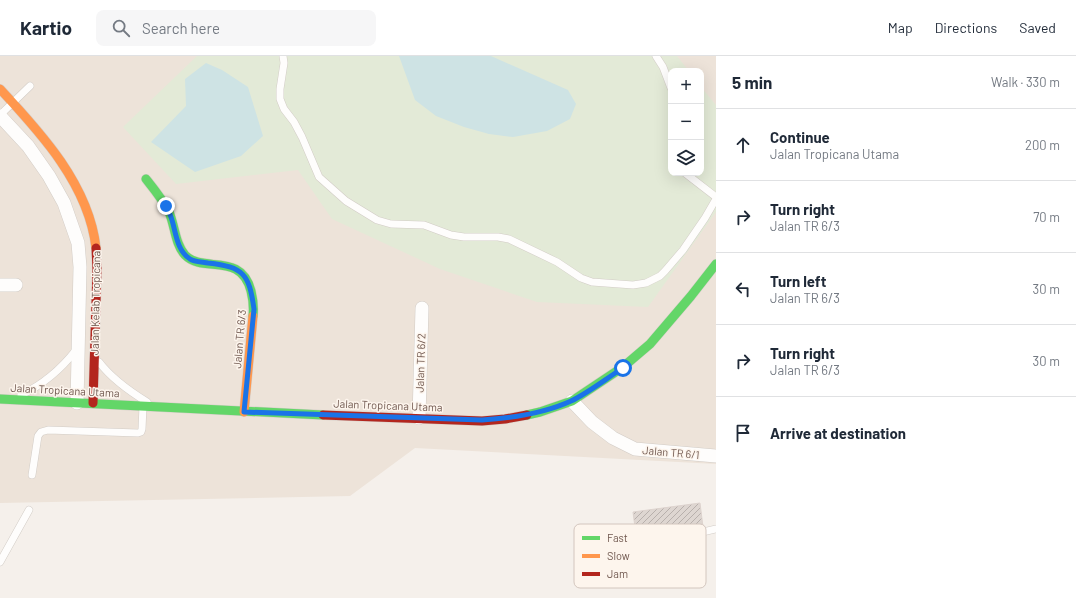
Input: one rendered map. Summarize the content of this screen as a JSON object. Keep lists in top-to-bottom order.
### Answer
{
  "streets": {
    "street": [
      "Jalan Kelab Tropicana",
      "Jalan TR 6/3",
      "Jalan TR 6/2",
      "Jalan Tropicana Utama",
      "Jalan TR 6/1"
    ]
  },
  "crossings": [
    ["Jalan Kelab Tropicana", "Jalan Tropicana Utama"],
    ["Jalan TR 6/3", "Jalan Tropicana Utama"],
    ["Jalan TR 6/2", "Jalan Tropicana Utama"],
    ["Jalan Tropicana Utama", "Jalan TR 6/1"]
  ],
  "legend": ["Fast", "Slow", "Jam"],
  "page": {
    "header": "Kartio",
    "search": "Search here",
    "nav": ["Map", "Directions", "Saved"],
    "heading": ["5 min", "Walk · 330 m"],
    "map_buttons": ["+", "−"],
    "list": [
      ["Continue", "Jalan Tropicana Utama", "200 m"],
      ["Turn right", "Jalan TR 6/3", "70 m"],
      ["Turn left", "Jalan TR 6/3", "30 m"],
      ["Turn right", "Jalan TR 6/3", "30 m"],
      "Arrive at destination"
    ]
  }
}
